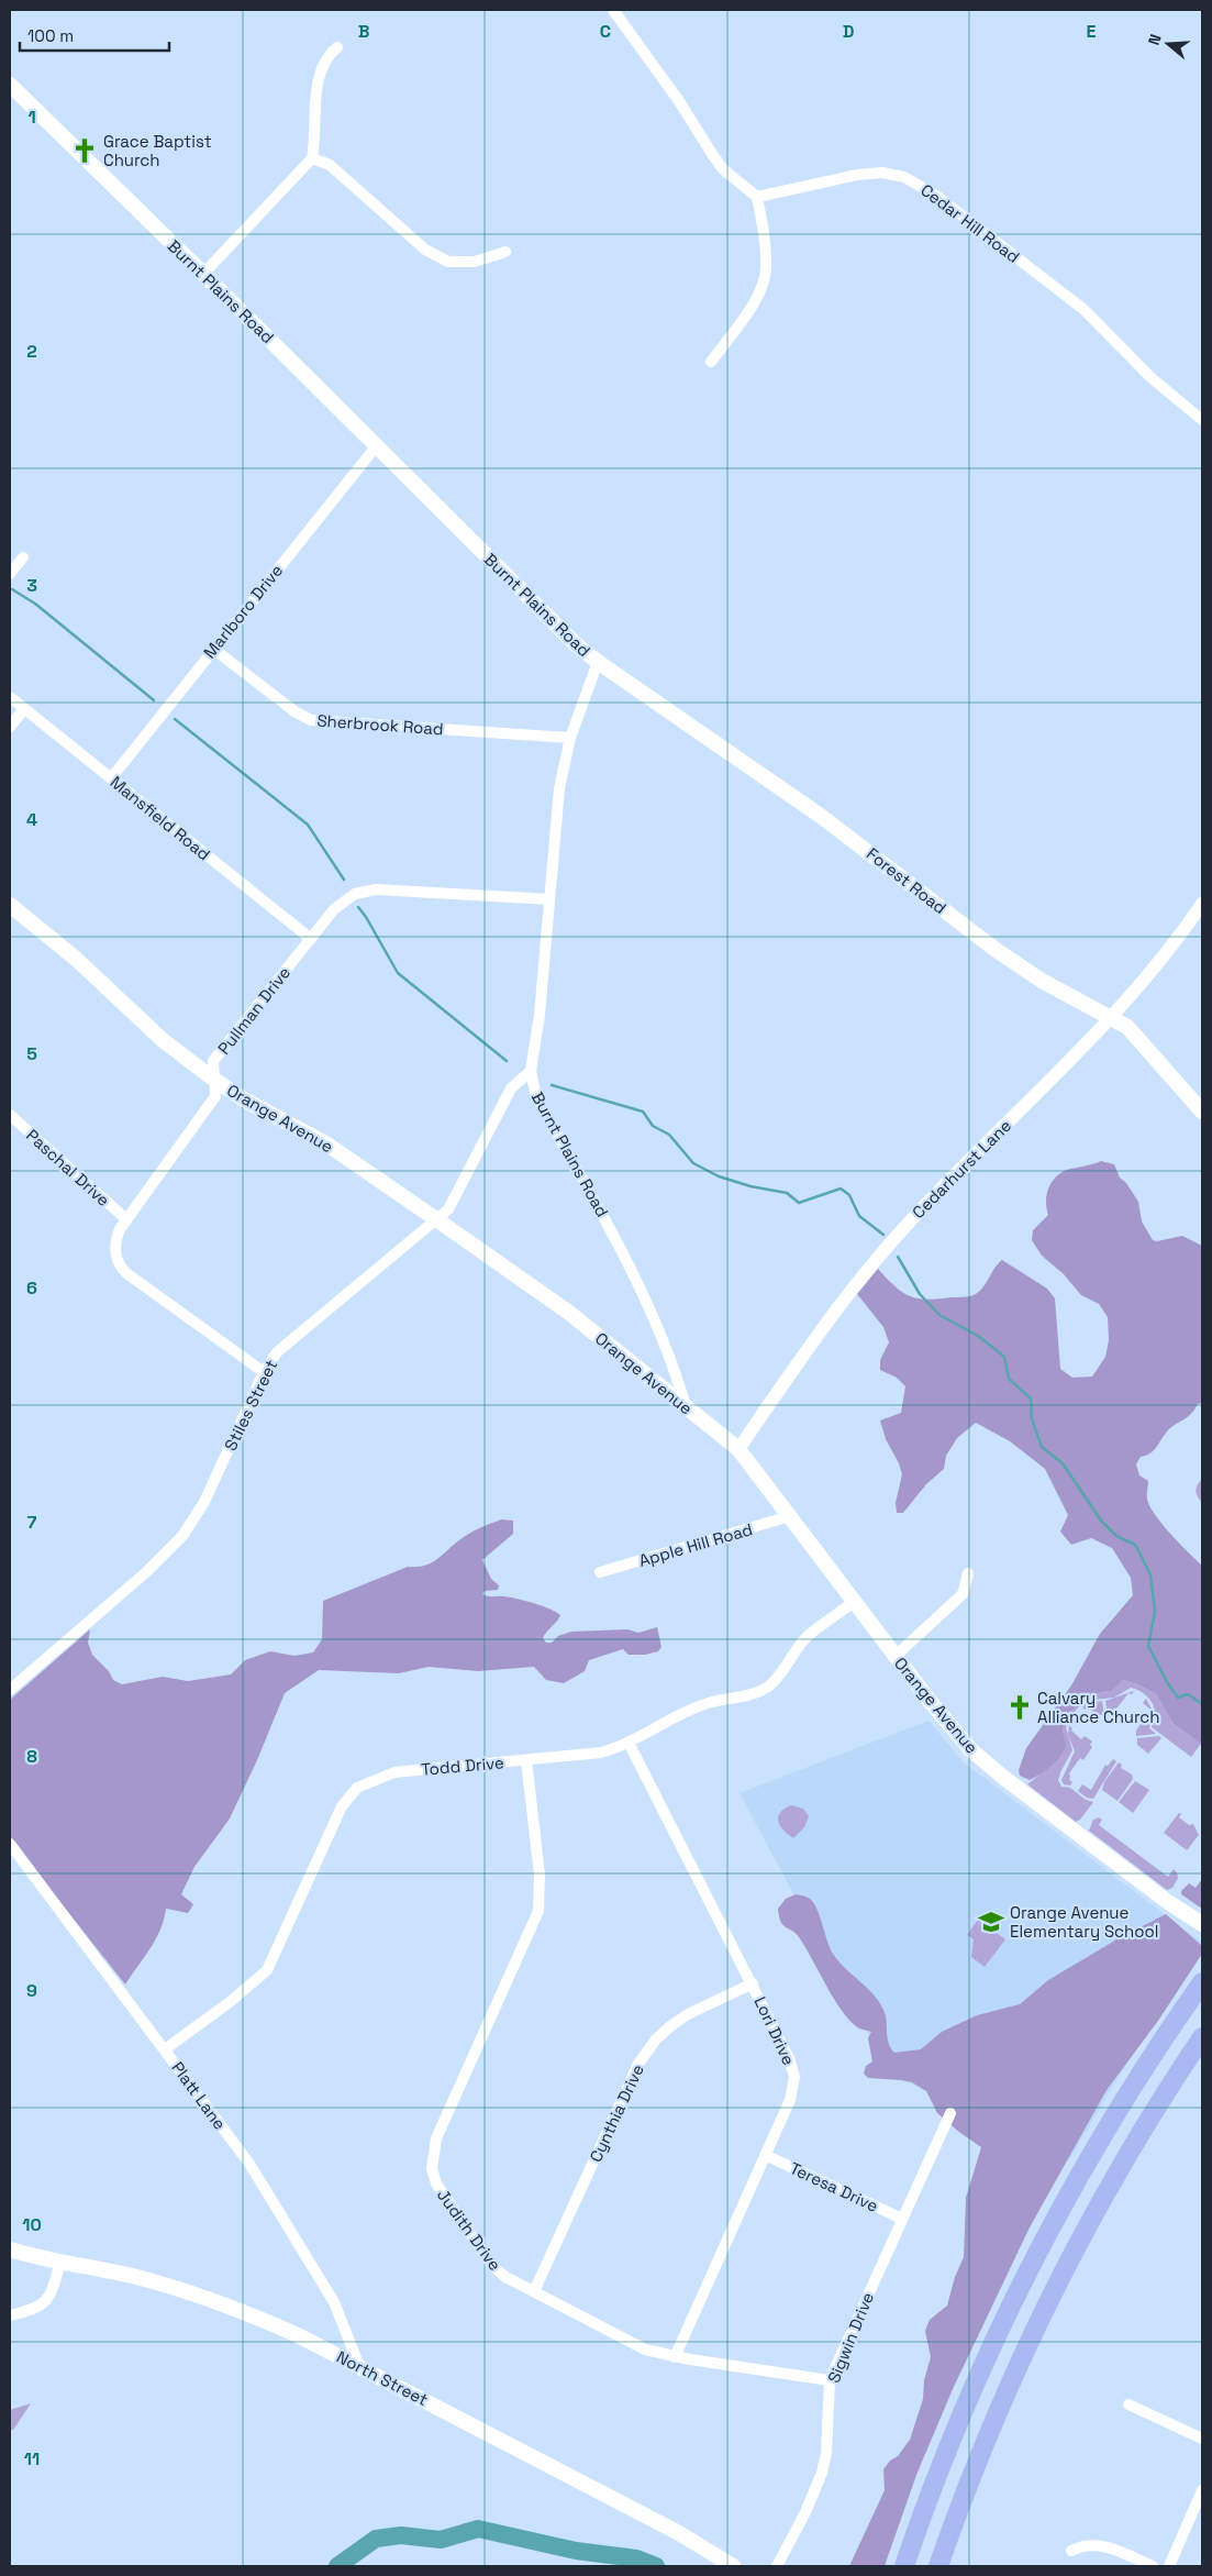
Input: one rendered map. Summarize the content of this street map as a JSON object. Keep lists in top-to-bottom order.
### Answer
{
  "streets": {
    "main road": [
      "Burnt Plains Road",
      "Forest Road",
      "Orange Avenue",
      "North Street"
    ],
    "street": [
      "Cedar Hill Road",
      "Marlboro Drive",
      "Sherbrook Road",
      "Mansfield Road",
      "Pullman Drive",
      "Paschal Drive",
      "Cedarhurst Lane",
      "Stiles Street",
      "Apple Hill Road",
      "Todd Drive",
      "Lori Drive",
      "Platt Lane",
      "Cynthia Drive",
      "Teresa Drive",
      "Judith Drive",
      "Sigwin Drive"
    ]
  },
  "crossings": [
    ["Burnt Plains Road", "Marlboro Drive"],
    ["Burnt Plains Road", "Sherbrook Road"],
    ["Burnt Plains Road", "Forest Road"],
    ["Burnt Plains Road", "Pullman Drive"],
    ["Burnt Plains Road", "Orange Avenue"],
    ["Burnt Plains Road", "Stiles Street"],
    ["Marlboro Drive", "Sherbrook Road"],
    ["Marlboro Drive", "Mansfield Road"],
    ["Mansfield Road", "Pullman Drive"],
    ["Forest Road", "Cedarhurst Lane"],
    ["Pullman Drive", "Orange Avenue"],
    ["Pullman Drive", "Paschal Drive"],
    ["Pullman Drive", "Stiles Street"],
    ["Orange Avenue", "Cedarhurst Lane"],
    ["Orange Avenue", "Stiles Street"],
    ["Orange Avenue", "Apple Hill Road"],
    ["Orange Avenue", "Todd Drive"],
    ["Todd Drive", "Lori Drive"],
    ["Todd Drive", "Platt Lane"],
    ["Todd Drive", "Judith Drive"],
    ["Lori Drive", "Cynthia Drive"],
    ["Lori Drive", "Teresa Drive"],
    ["Lori Drive", "Judith Drive"],
    ["Platt Lane", "North Street"],
    ["Cynthia Drive", "Judith Drive"],
    ["Teresa Drive", "Sigwin Drive"],
    ["Judith Drive", "Sigwin Drive"]
  ],
  "places": {
    "church": ["Grace Baptist Church", "Calvary Alliance Church"],
    "school or university": ["Orange Avenue Elementary School"]
  },
  "scale_bar": "100 m",
  "north": "left",
  "grid": {
    "columns": [
      "B",
      "C",
      "D",
      "E"
    ],
    "rows": [
      "1",
      "2",
      "3",
      "4",
      "5",
      "6",
      "7",
      "8",
      "9",
      "10",
      "11"
    ]
  }
}
